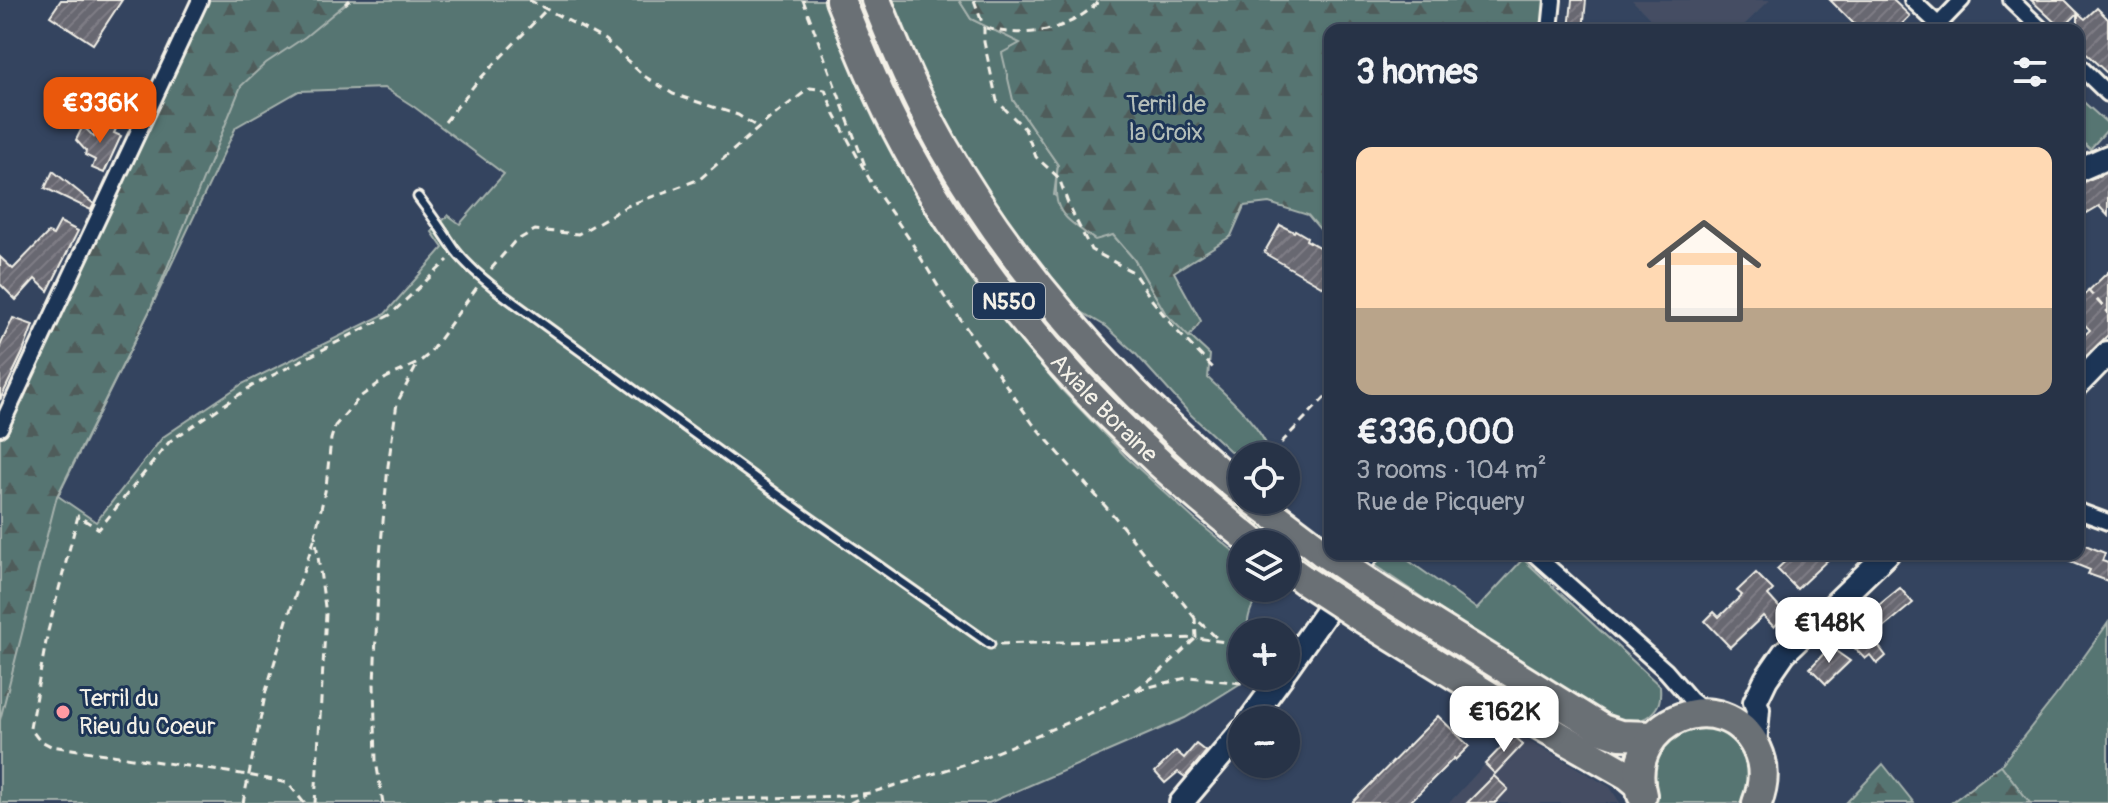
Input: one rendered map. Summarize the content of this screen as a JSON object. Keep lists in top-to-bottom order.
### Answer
{
  "streets": {
    "highway": ["N550", "Axiale Boraine"]
  },
  "parks": ["Terril de la Croix"],
  "places": ["Terril du Rieu du Coeur"],
  "page": {
    "heading": "3 homes",
    "price": ["€336K", "€148K", "€162K"],
    "list": [
      {
        "name": "€336,000",
        "note": "3 rooms · 104 m² · Rue de Picquery"
      }
    ],
    "map_buttons": ["+", "−"]
  }
}
